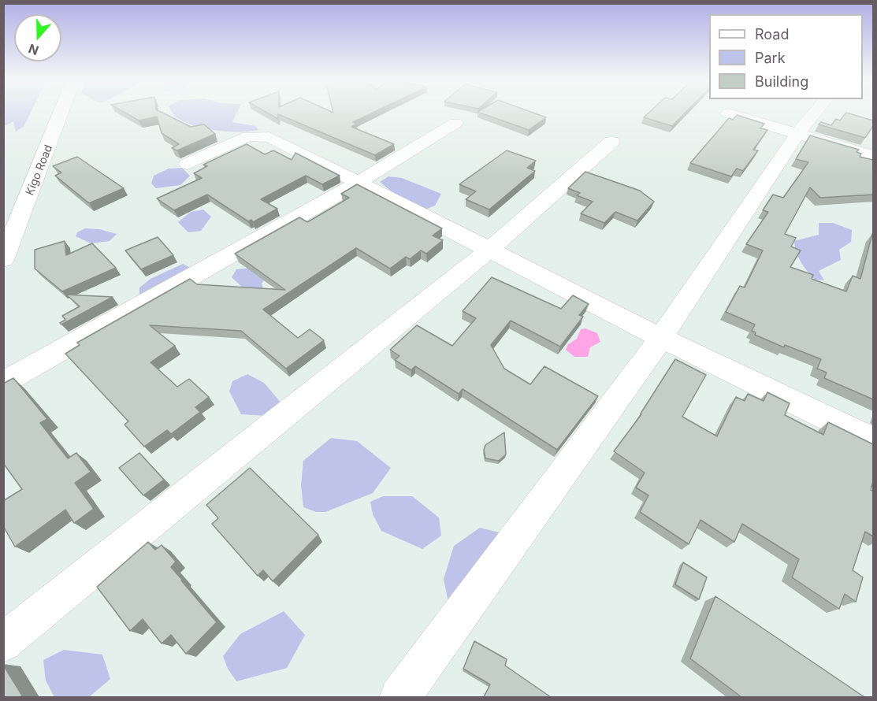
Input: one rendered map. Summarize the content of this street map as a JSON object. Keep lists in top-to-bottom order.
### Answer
{
  "streets": {
    "street": ["Kigo Road"]
  },
  "legend": ["Road", "Park", "Building"],
  "north": "bottom"
}
